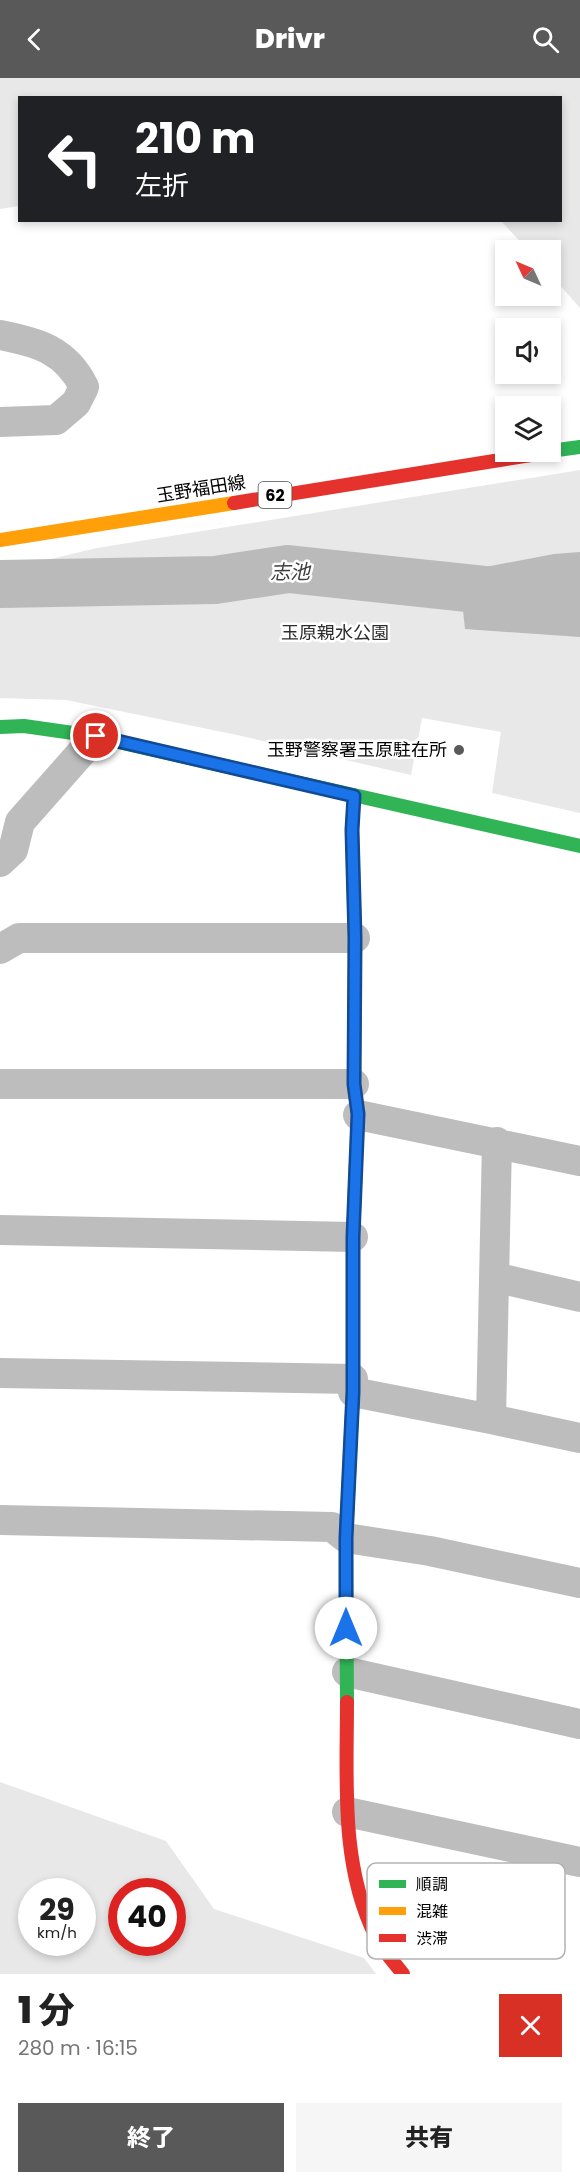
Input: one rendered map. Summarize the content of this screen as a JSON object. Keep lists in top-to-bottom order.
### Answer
{
  "streets": {
    "street": ["玉野福田線", "62"]
  },
  "water": ["志池"],
  "parks": ["玉原親水公園"],
  "places": ["玉野警察署玉原駐在所"],
  "legend": ["順調", "混雑", "渋滞"],
  "north": "top left",
  "page": {
    "header": "Drivr",
    "turn": ["210 m", "左折"],
    "speed": "29 km/h",
    "limit": "40",
    "heading": ["1 分", "280 m · 16:15"],
    "buttons": ["終了", "共有"]
  }
}
